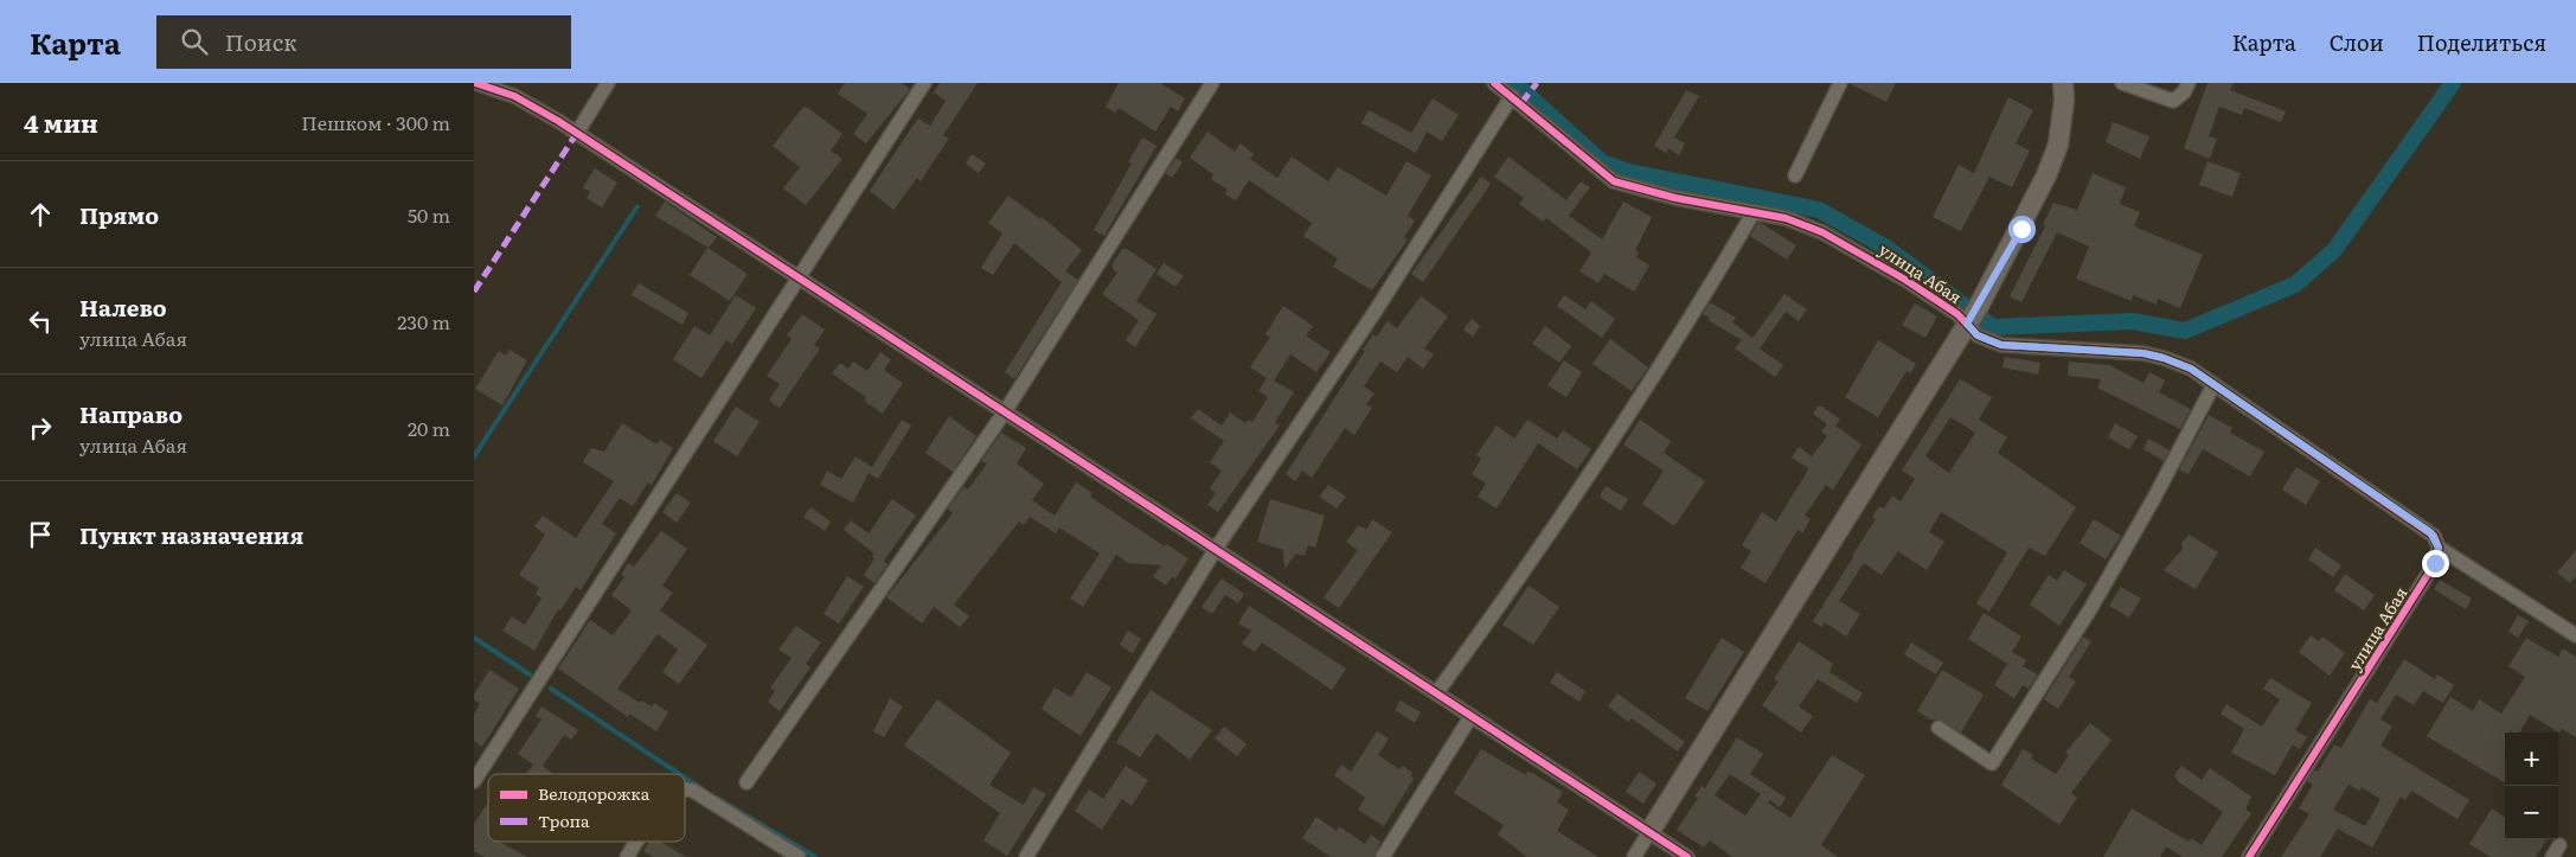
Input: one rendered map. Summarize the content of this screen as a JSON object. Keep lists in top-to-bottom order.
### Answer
{
  "streets": {
    "street": ["улица Абая"]
  },
  "legend": ["Велодорожка", "Тропа"],
  "page": {
    "header": "Карта",
    "search": "Поиск",
    "nav": ["Карта", "Слои", "Поделиться"],
    "heading": ["4 мин", "Пешком · 300 m"],
    "list": [
      ["Прямо", "50 m"],
      ["Налево", "улица Абая", "230 m"],
      ["Направо", "улица Абая", "20 m"],
      "Пункт назначения"
    ],
    "map_buttons": ["+", "−"]
  }
}
